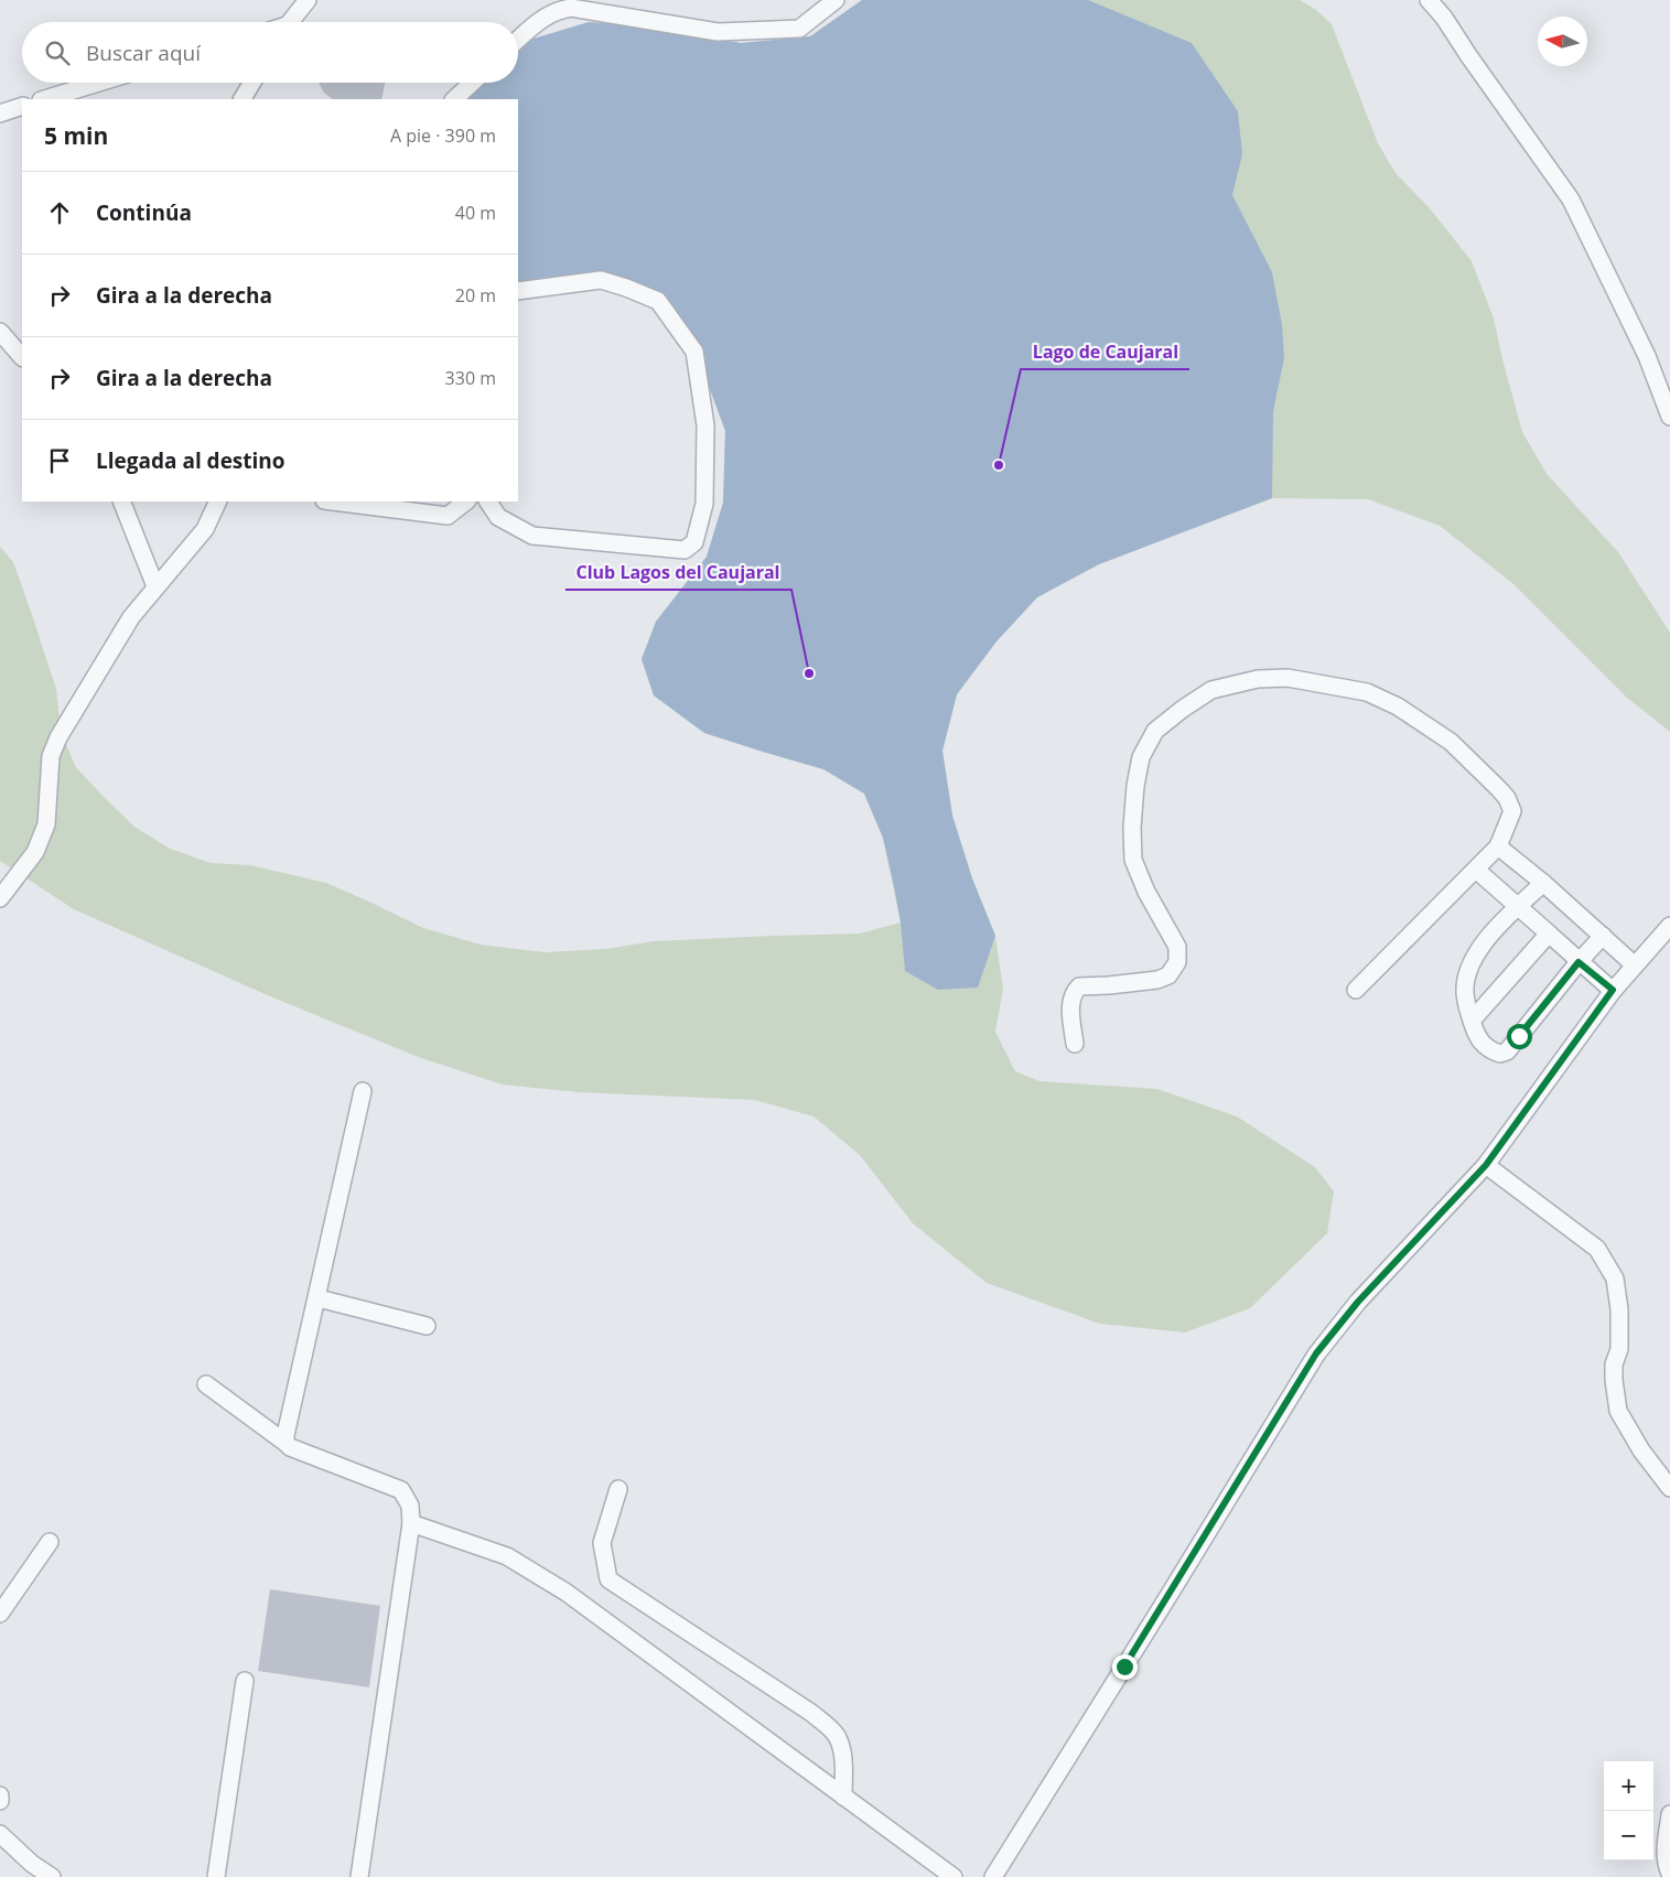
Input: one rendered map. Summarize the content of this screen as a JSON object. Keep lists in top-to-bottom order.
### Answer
{
  "places": ["Lago de Caujaral", "Club Lagos del Caujaral"],
  "north": "left",
  "page": {
    "search": "Buscar aquí",
    "heading": ["5 min", "A pie · 390 m"],
    "list": [
      ["Continúa", "40 m"],
      ["Gira a la derecha", "20 m"],
      ["Gira a la derecha", "330 m"],
      "Llegada al destino"
    ],
    "map_buttons": ["+", "−"]
  }
}
